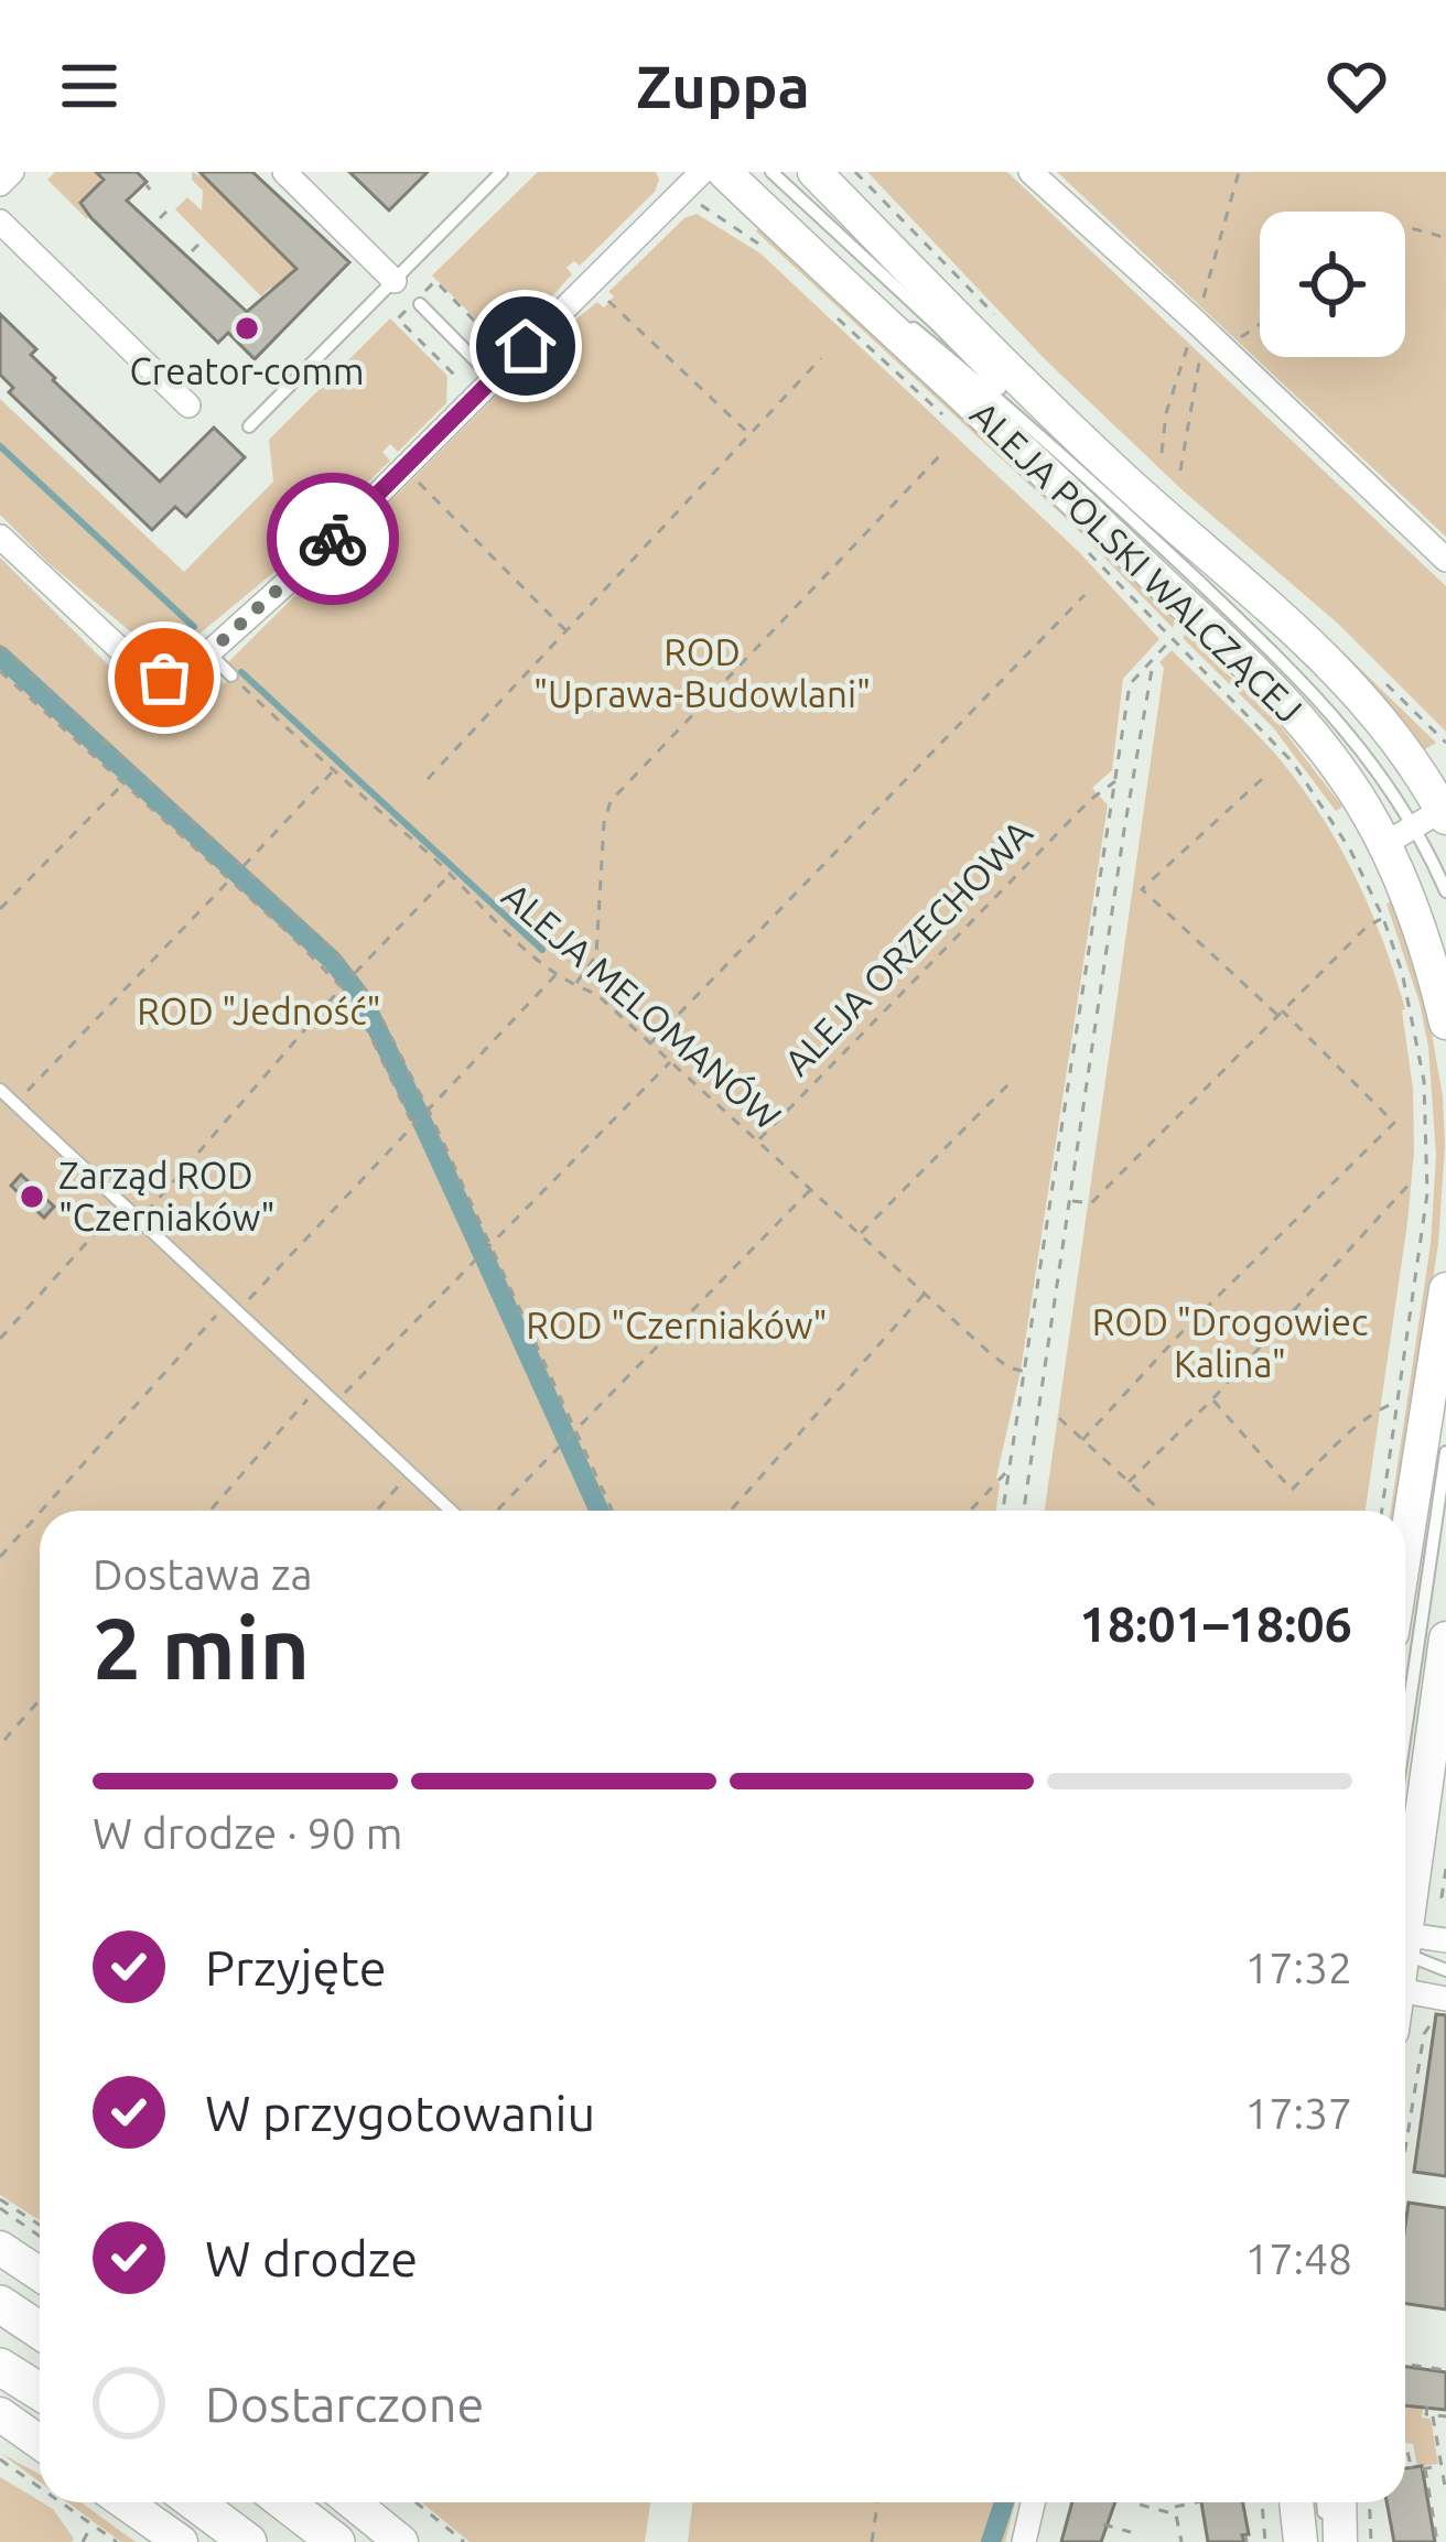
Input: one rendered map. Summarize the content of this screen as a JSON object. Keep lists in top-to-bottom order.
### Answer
{
  "streets": {
    "main road": ["ALEJA POLSKI WALCZĄCEJ"],
    "path": ["ALEJA ORZECHOWA", "ALEJA MELOMANÓW"]
  },
  "crossings": [
    ["ALEJA ORZECHOWA", "ALEJA MELOMANÓW"]
  ],
  "parks": [
    "ROD \"Uprawa-Budowlani\"",
    "ROD \"Jedność\"",
    "ROD \"Drogowiec Kalina\"",
    "ROD \"Czerniaków\""
  ],
  "places": ["Creator-comm", "Zarząd ROD \"Czerniaków\""],
  "page": {
    "header": "Zuppa",
    "heading": ["2 min", "Dostawa za", "18:01–18:06"],
    "bar": "W drodze · 90 m",
    "list": [
      ["Przyjęte", "17:32"],
      ["W przygotowaniu", "17:37"],
      ["W drodze", "17:48"],
      "Dostarczone"
    ]
  }
}
